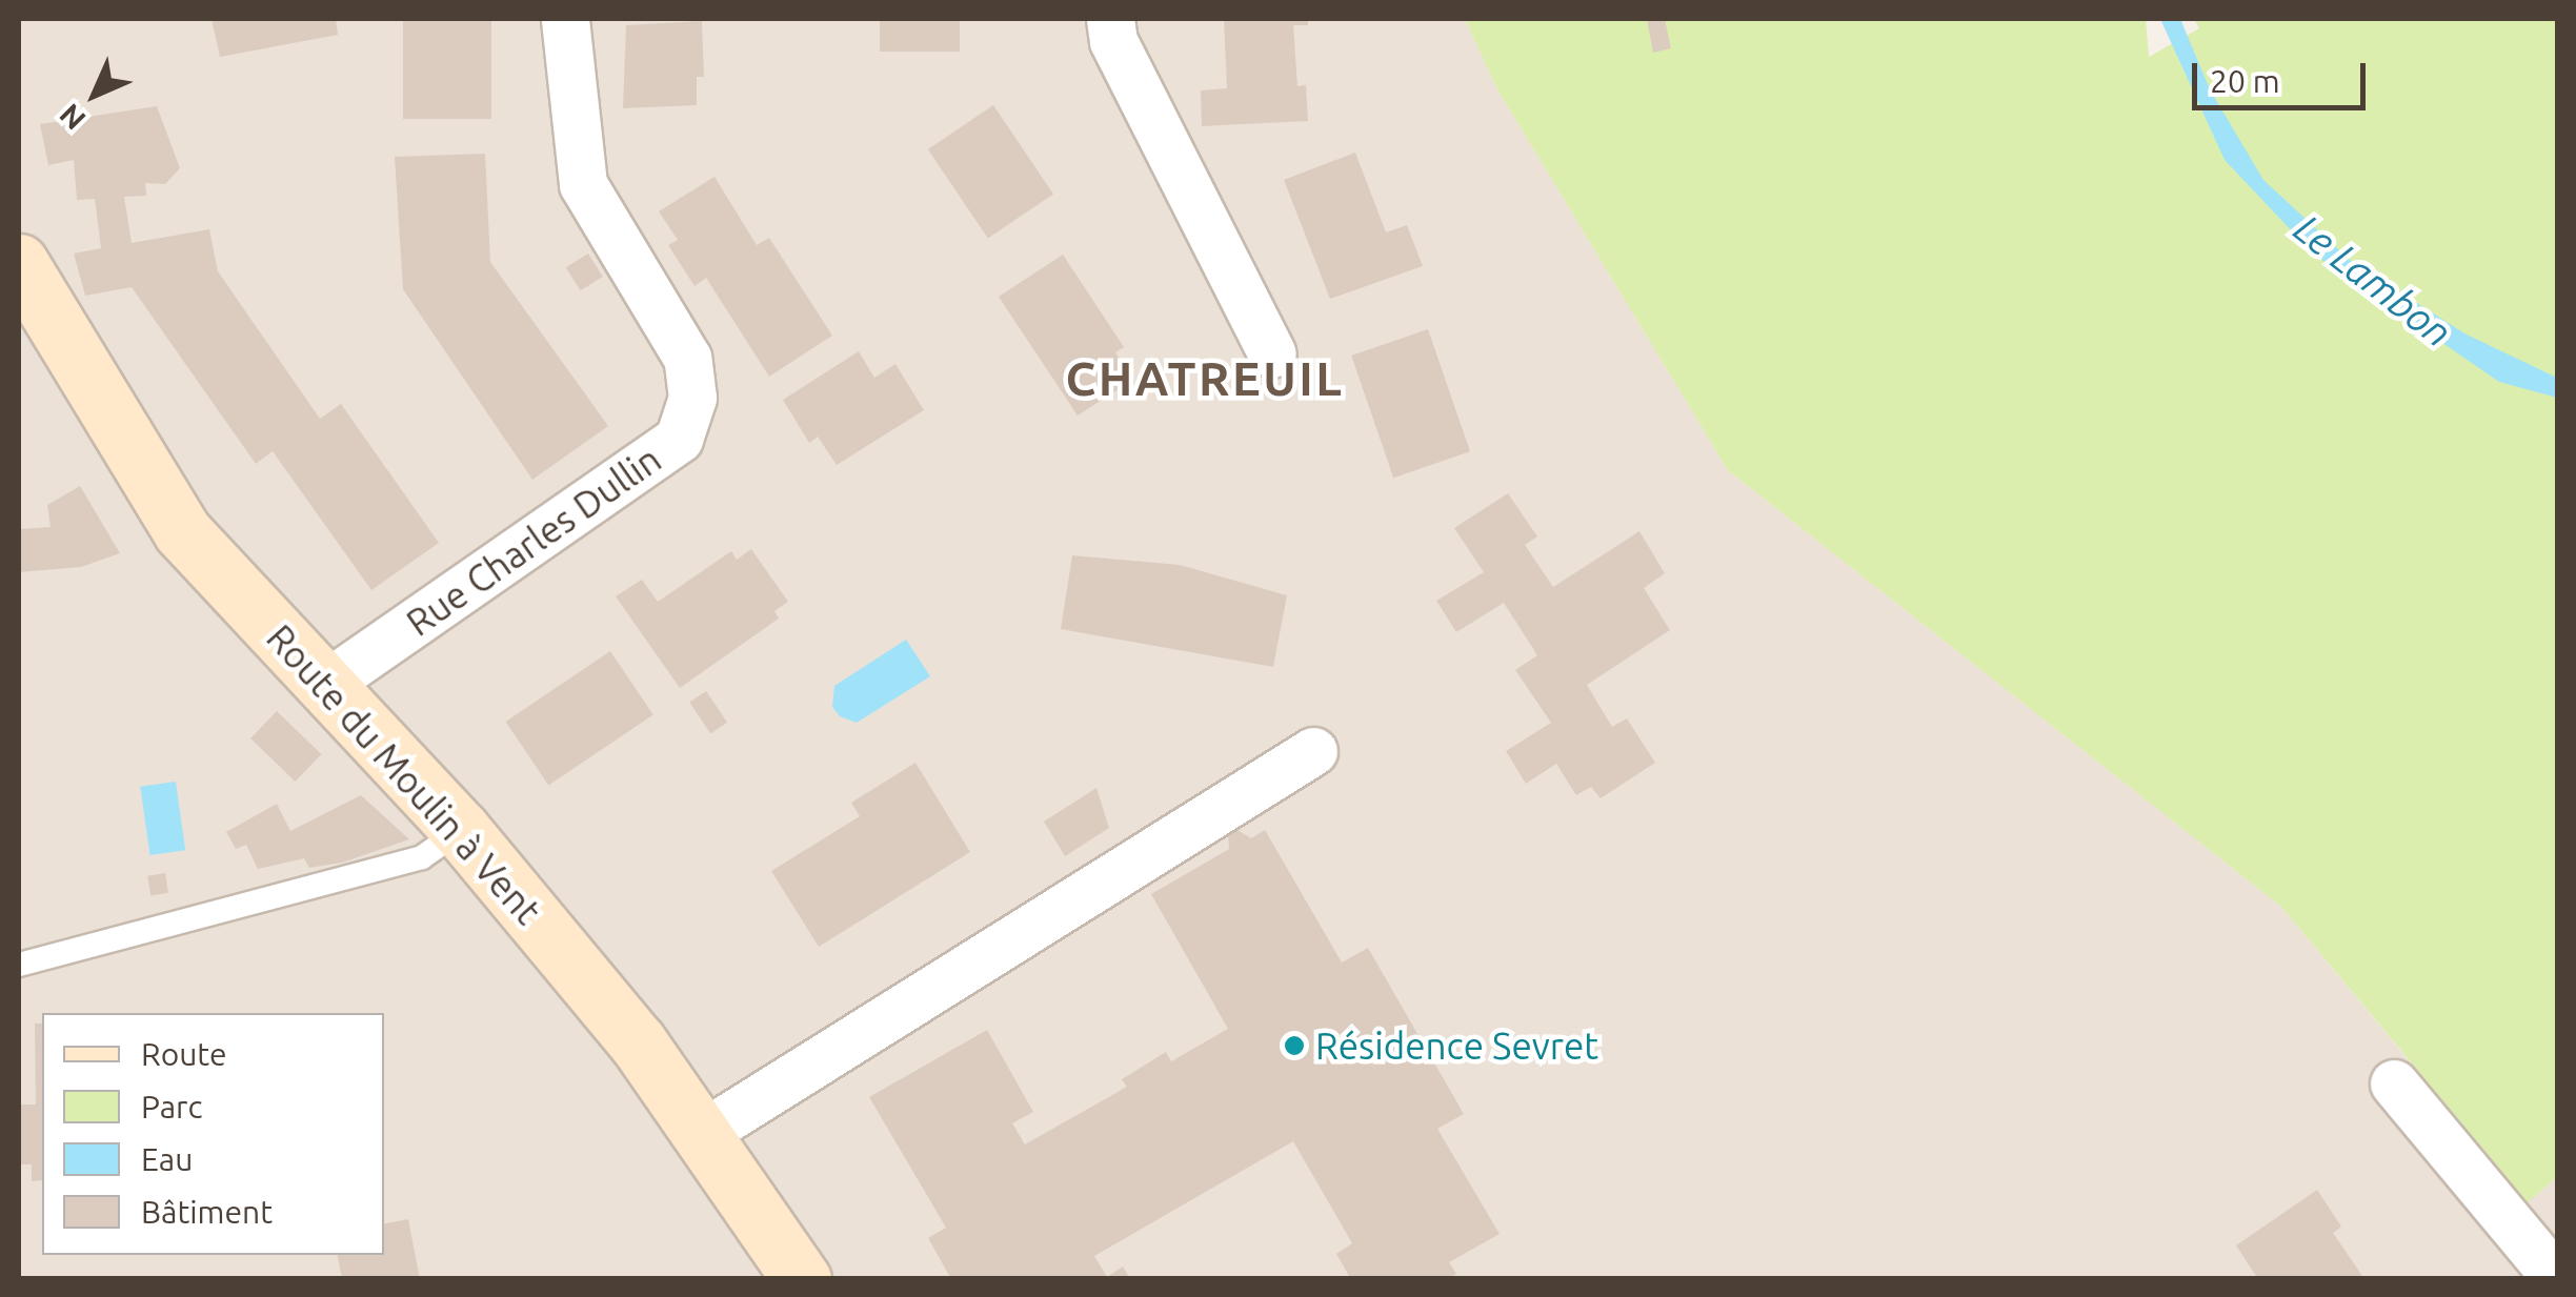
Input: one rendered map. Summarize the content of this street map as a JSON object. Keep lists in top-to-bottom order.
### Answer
{
  "streets": {
    "street": ["Rue Charles Dullin", "Route du Moulin à Vent"]
  },
  "crossings": [
    ["Rue Charles Dullin", "Route du Moulin à Vent"]
  ],
  "districts": ["CHATREUIL"],
  "water": ["Le Lambon"],
  "places": ["Résidence Sevret"],
  "legend": [
    "Route",
    "Parc",
    "Eau",
    "Bâtiment"
  ],
  "scale_bar": "20 m",
  "north": "bottom left"
}
